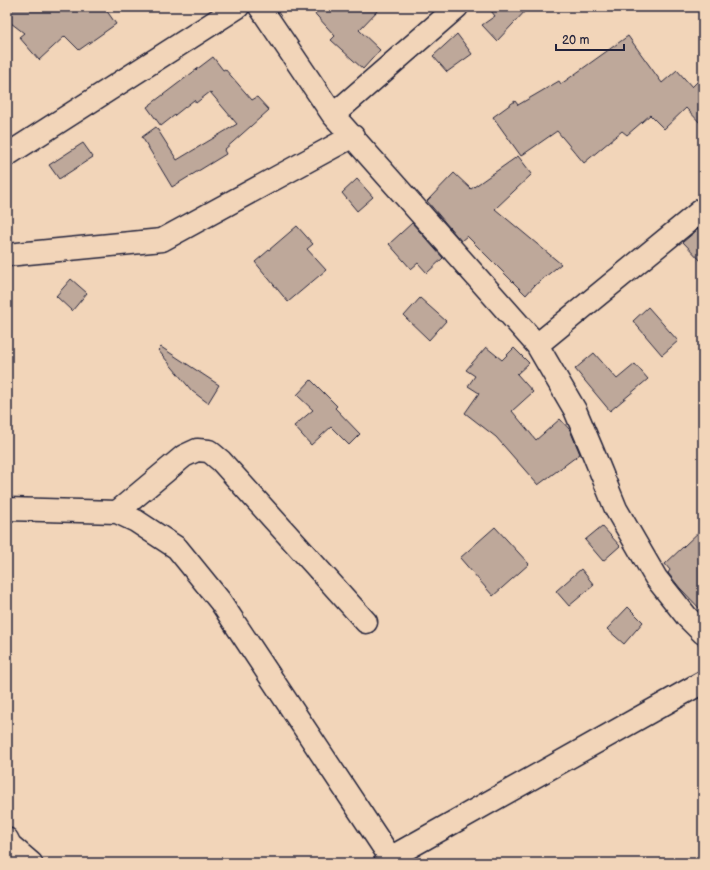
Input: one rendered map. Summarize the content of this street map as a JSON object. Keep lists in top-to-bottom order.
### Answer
{
  "scale_bar": "20 m"
}
